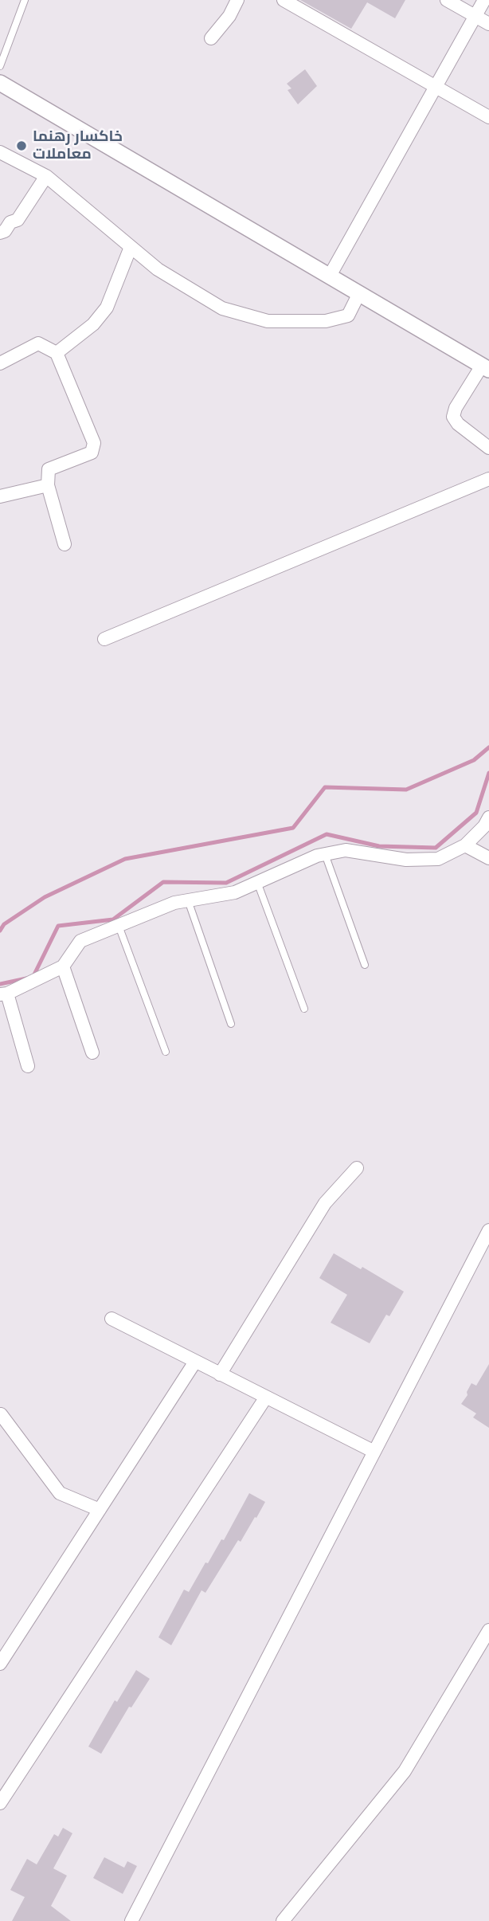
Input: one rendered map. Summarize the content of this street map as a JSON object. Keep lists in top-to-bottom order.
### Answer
{
  "places": ["خاکسار رهنما معاملات"]
}
